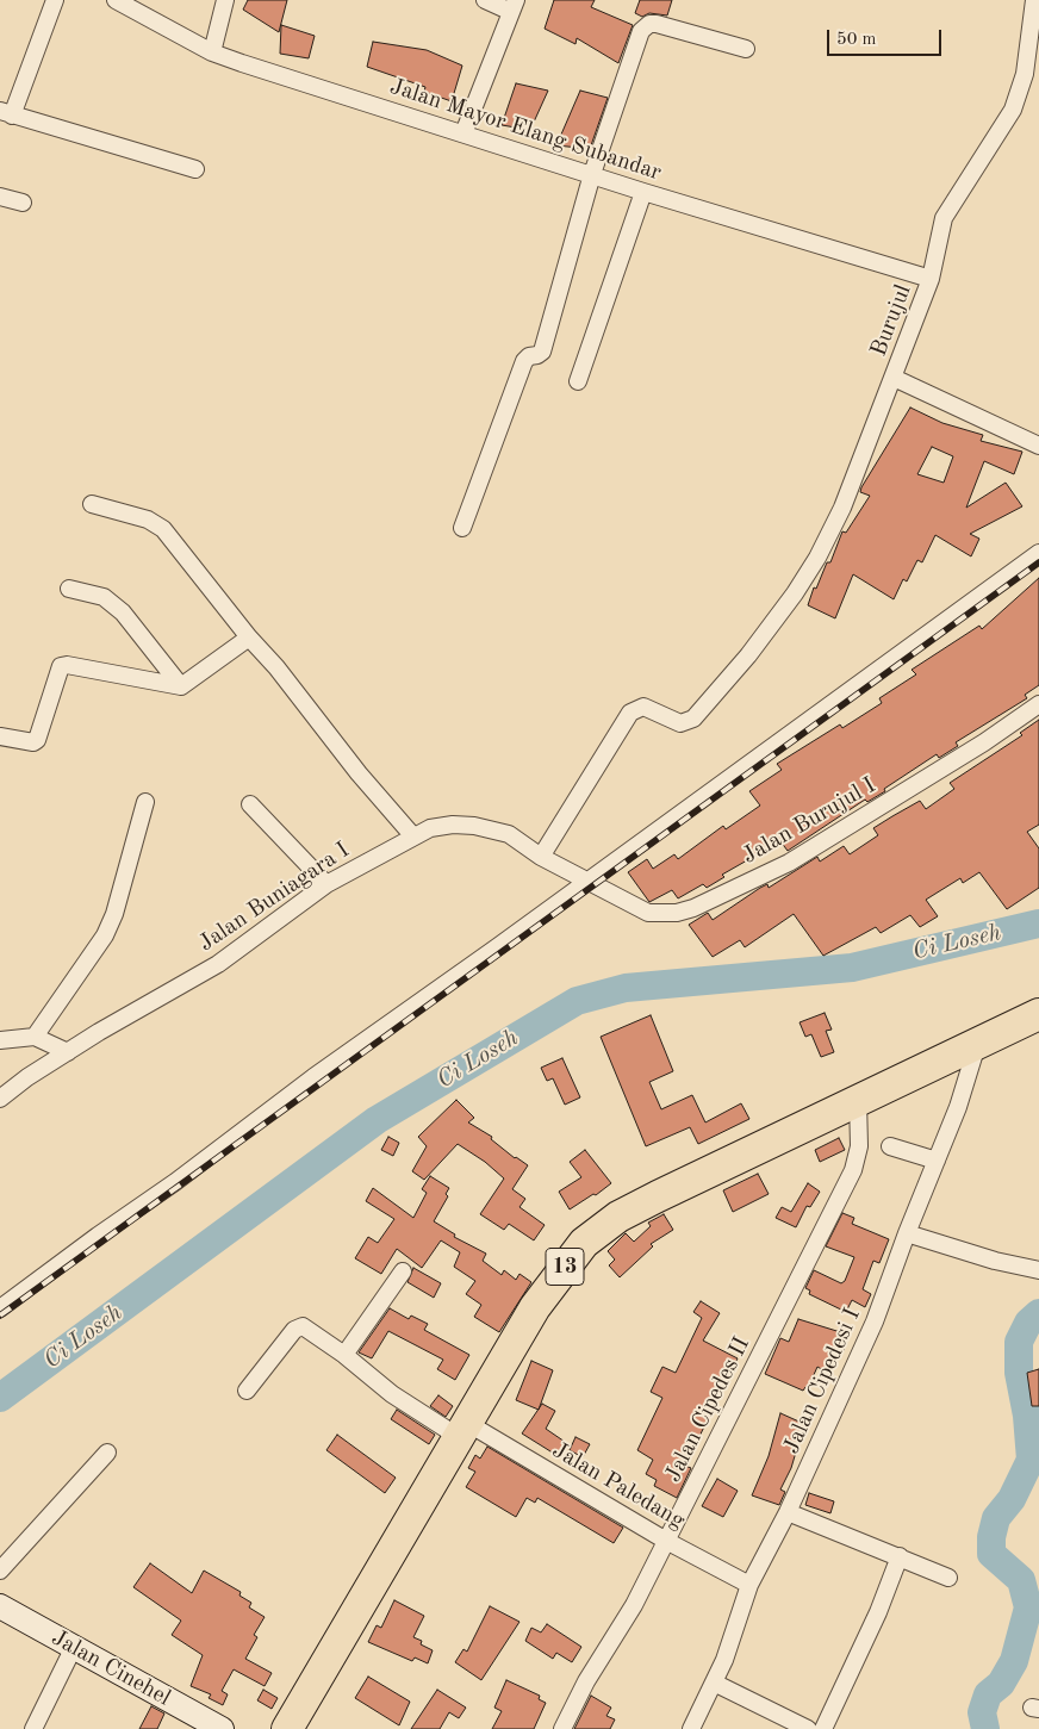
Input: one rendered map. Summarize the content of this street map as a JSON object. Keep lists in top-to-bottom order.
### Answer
{
  "streets": {
    "highway": ["13"],
    "street": [
      "Jalan Mayor Elang Subandar",
      "Burujul",
      "Jalan Burujul I",
      "Jalan Buniagara I",
      "Jalan Cipedesi I",
      "Jalan Cipedes II",
      "Jalan Paledang",
      "Jalan Cinehel"
    ]
  },
  "crossings": [
    ["Jalan Mayor Elang Subandar", "Burujul"],
    ["Burujul", "Jalan Buniagara I"],
    ["Jalan Burujul I", "Jalan Buniagara I"],
    ["13", "Jalan Cipedesi I"],
    ["13", "Jalan Cipedes II"],
    ["13", "Jalan Paledang"],
    ["Jalan Cipedesi I", "Jalan Paledang"],
    ["Jalan Cipedes II", "Jalan Paledang"]
  ],
  "water": ["Ci Loseh"],
  "scale_bar": "50 m"
}
